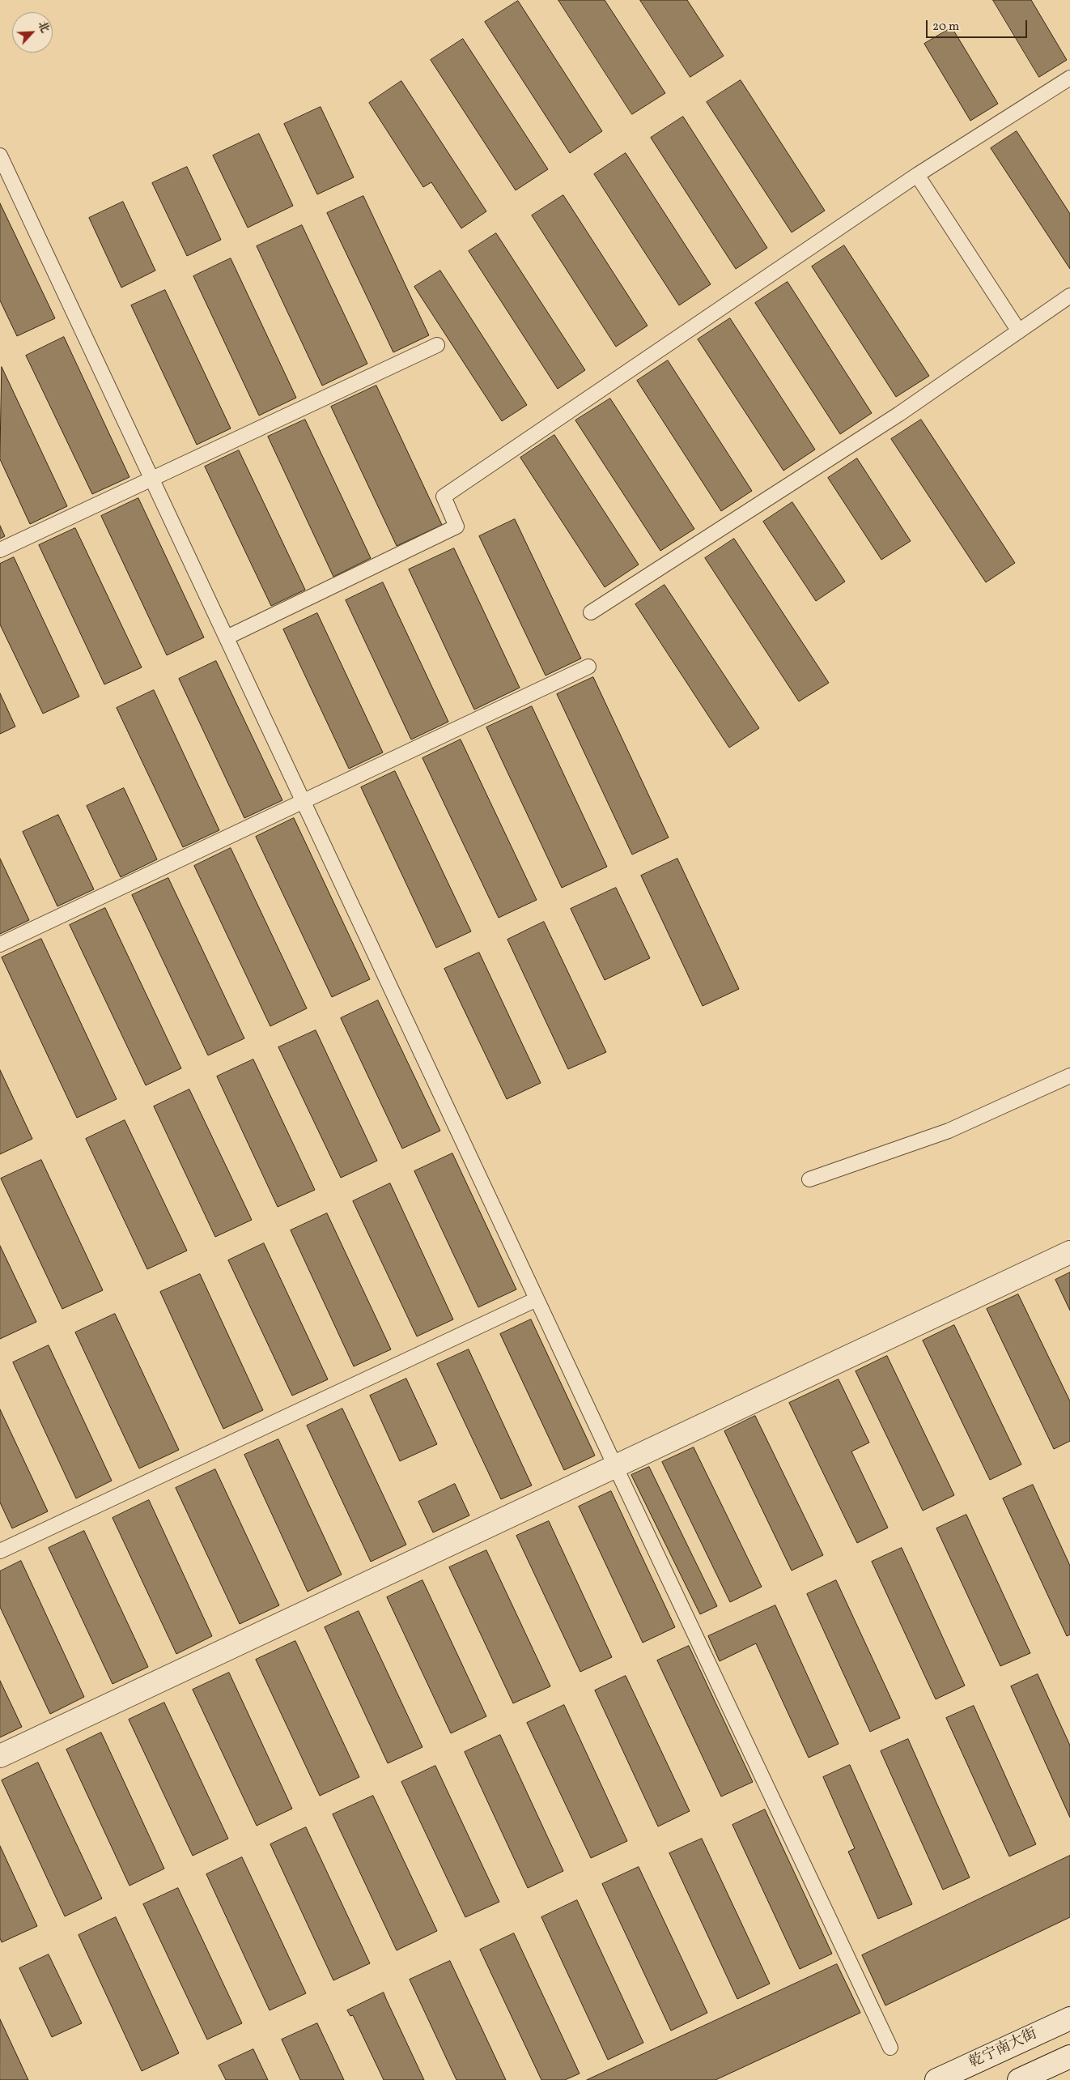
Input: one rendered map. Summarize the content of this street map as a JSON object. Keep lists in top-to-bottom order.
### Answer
{
  "streets": {
    "street": ["乾宁南大街"]
  },
  "scale_bar": "20 m",
  "north": "top right"
}
